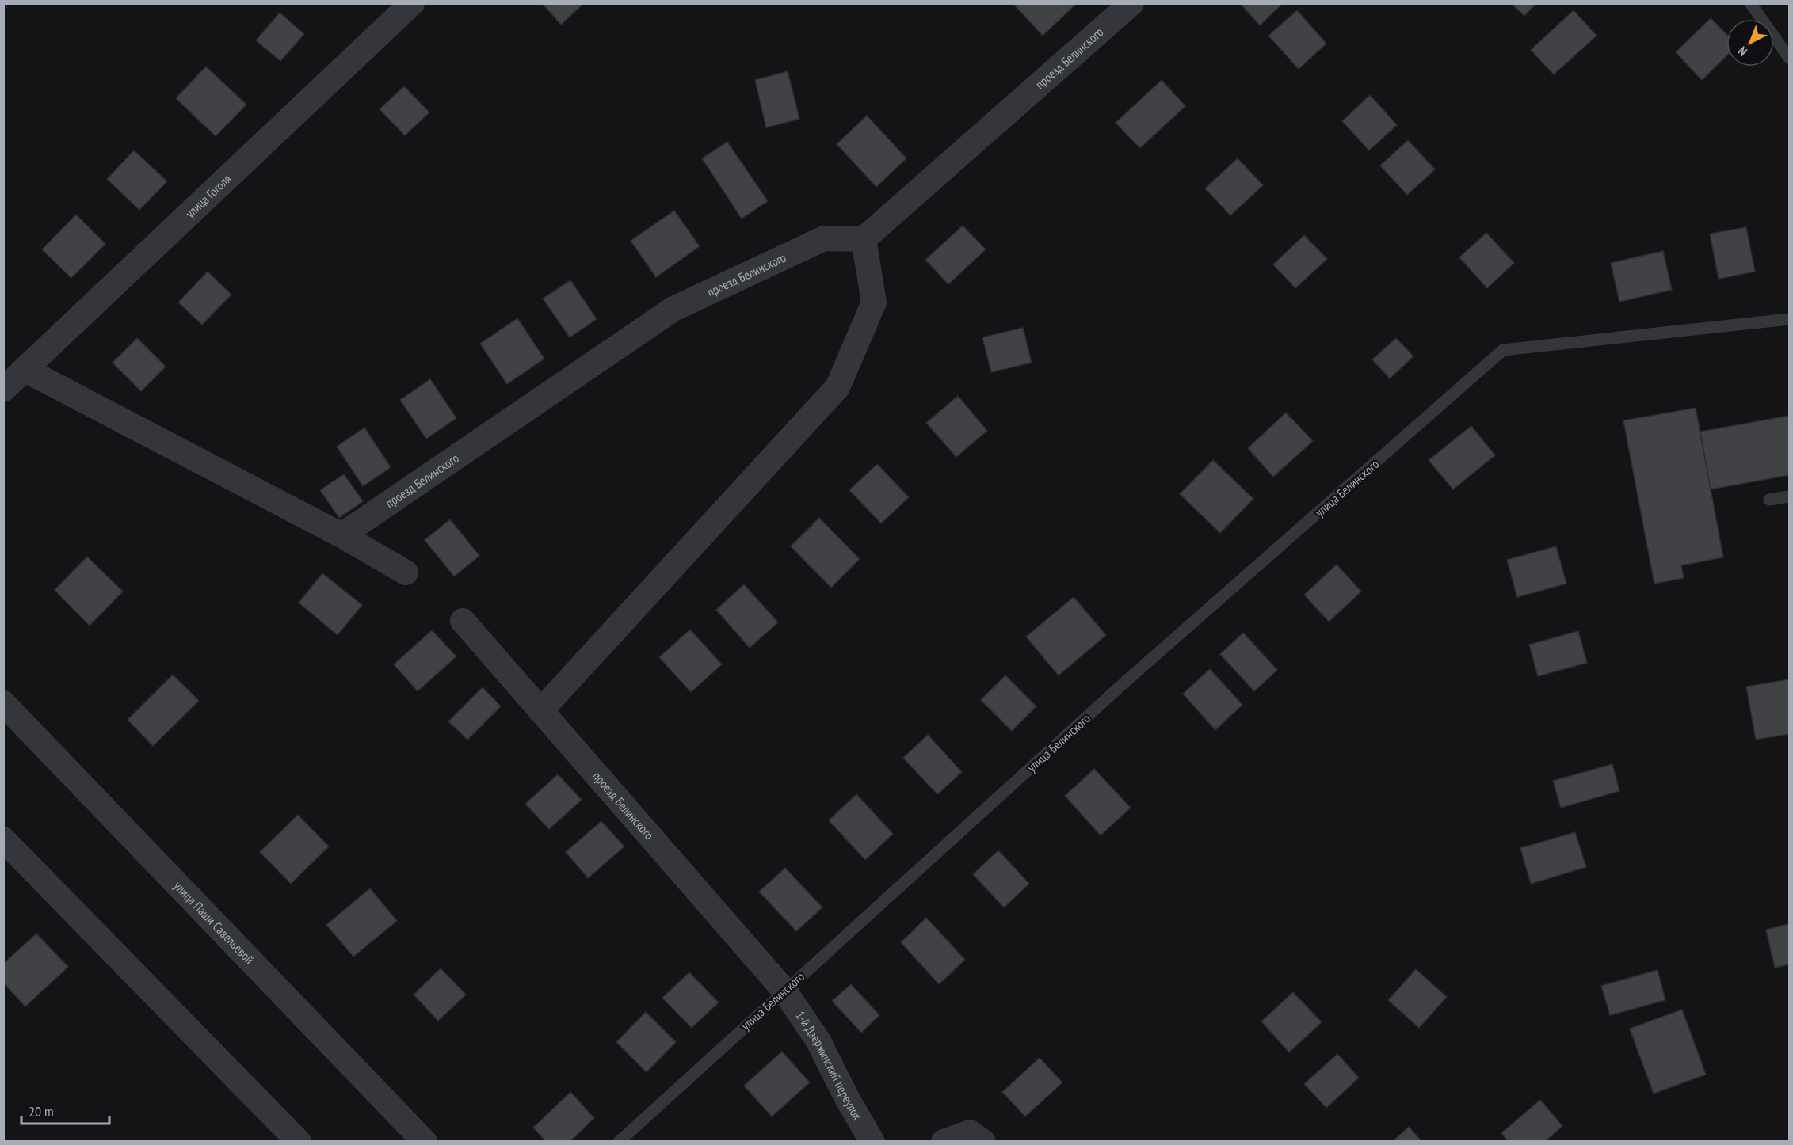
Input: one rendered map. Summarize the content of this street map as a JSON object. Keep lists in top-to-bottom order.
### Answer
{
  "streets": {
    "street": [
      "проезд Белинского",
      "улица Гоголя",
      "улица Паши Савельевой",
      "1-й Дзержинский переулок"
    ],
    "lane": ["улица Белинского"]
  },
  "crossings": [
    ["проезд Белинского", "улица Белинского"],
    ["проезд Белинского", "1-й Дзержинский переулок"],
    ["улица Белинского", "1-й Дзержинский переулок"]
  ],
  "scale_bar": "20 m",
  "north": "bottom left"
}
